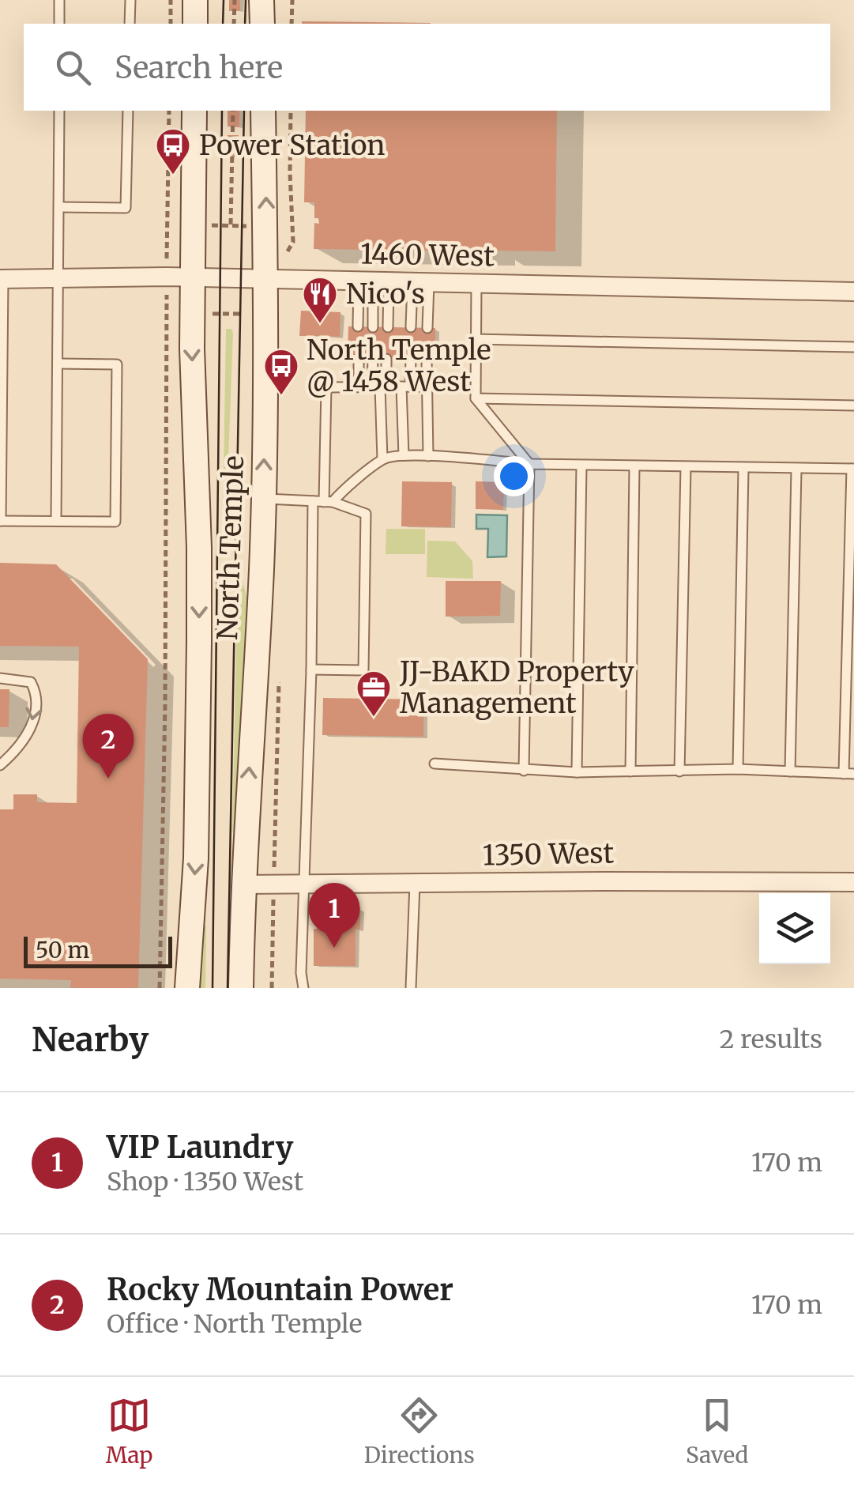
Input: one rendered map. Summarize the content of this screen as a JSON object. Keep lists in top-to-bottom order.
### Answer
{
  "streets": {
    "main road": ["North Temple"],
    "street": ["1460 West", "1350 West"]
  },
  "crossings": [
    ["1460 West", "North Temple"],
    ["North Temple", "1350 West"]
  ],
  "places": {
    "bus stop": ["Power Station", "North Temple @ 1458 West"],
    "restaurant": ["Nico's"],
    "office": ["JJ-BAKD Property Management"]
  },
  "scale_bar": "50 m",
  "page": {
    "search": "Search here",
    "pins": ["2", "1"],
    "scale": "50 m",
    "heading": ["Nearby", "2 results"],
    "list": [
      {
        "mark": "1",
        "name": "VIP Laundry",
        "note": "Shop · 1350 West",
        "value": "170 m"
      },
      {
        "mark": "2",
        "name": "Rocky Mountain Power",
        "note": "Office · North Temple",
        "value": "170 m"
      }
    ],
    "nav": ["Map", "Directions", "Saved"]
  }
}
